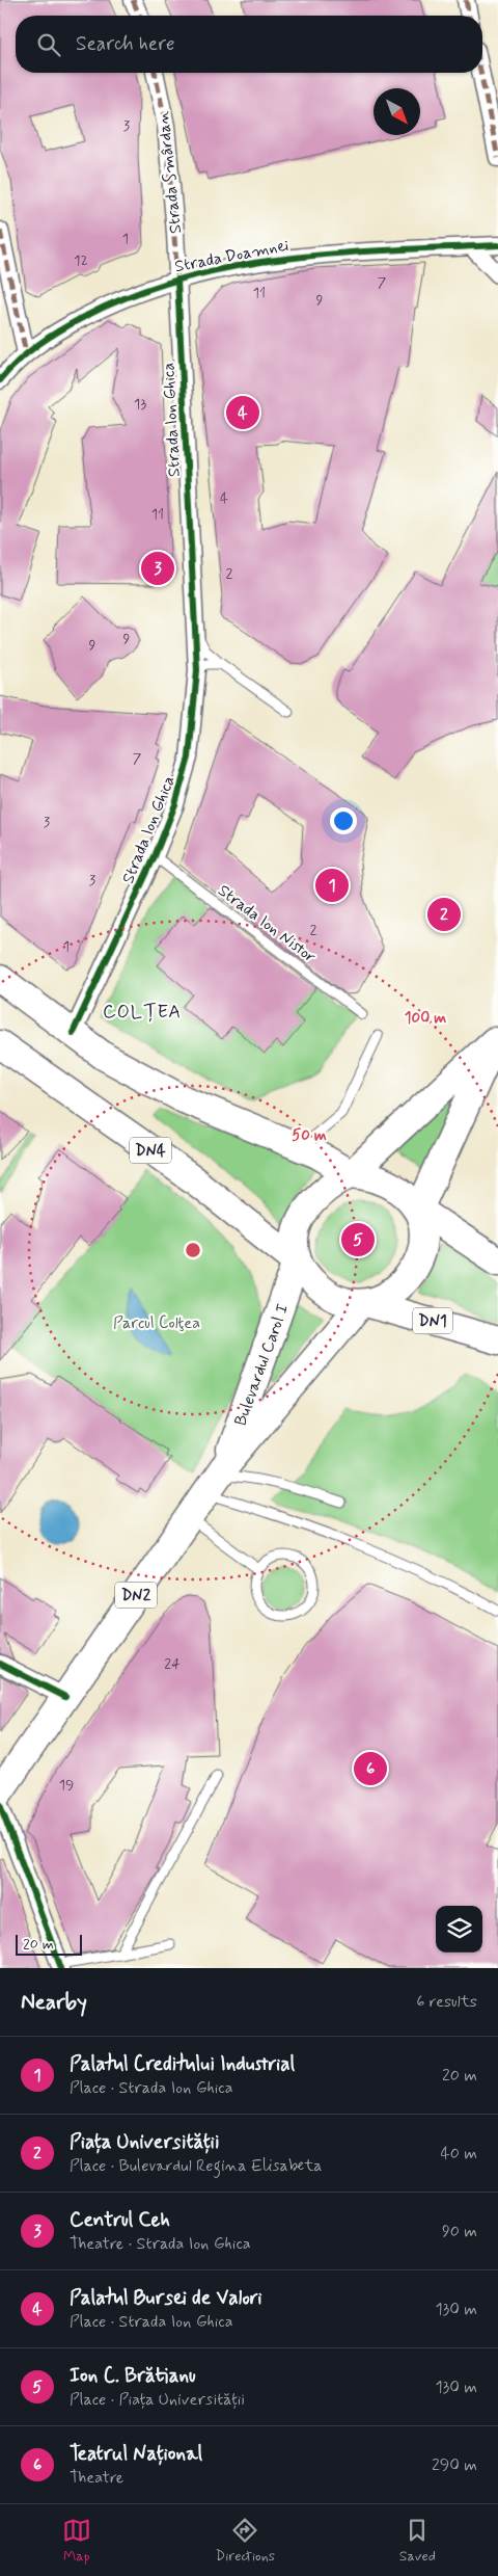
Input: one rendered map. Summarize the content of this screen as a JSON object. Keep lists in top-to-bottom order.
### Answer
{
  "streets": {
    "main road": [
      "DN4",
      "DN1",
      "Bulevardul Carol I",
      "DN2"
    ],
    "street": ["Strada Smârdan", "Strada Doamnei", "Strada Ion Ghica"],
    "lane": ["Strada Ion Nistor"]
  },
  "crossings": [
    ["Strada Smârdan", "Strada Doamnei"],
    ["Strada Smârdan", "Strada Ion Ghica"],
    ["Strada Doamnei", "Strada Ion Ghica"],
    ["Strada Ion Ghica", "Strada Ion Nistor"],
    ["DN4", "DN1"],
    ["DN4", "Bulevardul Carol I"],
    ["DN1", "Bulevardul Carol I"]
  ],
  "districts": ["COLȚEA"],
  "parks": ["Parcul Colţea"],
  "house_numbers": [
    "3",
    "1",
    "12",
    "7",
    "11",
    "9",
    "13",
    "4",
    "11",
    "2",
    "9",
    "9",
    "7",
    "3",
    "3",
    "2",
    "1",
    "24",
    "19"
  ],
  "scale_bar": "20 m",
  "north": "bottom right",
  "page": {
    "search": "Search here",
    "pins": [
      "4",
      "3",
      "1",
      "2",
      "5",
      "6"
    ],
    "scale": "20 m",
    "heading": ["Nearby", "6 results"],
    "list": [
      {
        "mark": "1",
        "name": "Palatul Creditului Industrial",
        "note": "Place · Strada Ion Ghica",
        "value": "20 m"
      },
      {
        "mark": "2",
        "name": "Piața Universității",
        "note": "Place · Bulevardul Regina Elisabeta",
        "value": "40 m"
      },
      {
        "mark": "3",
        "name": "Centrul Ceh",
        "note": "Theatre · Strada Ion Ghica",
        "value": "90 m"
      },
      {
        "mark": "4",
        "name": "Palatul Bursei de Valori",
        "note": "Place · Strada Ion Ghica",
        "value": "130 m"
      },
      {
        "mark": "5",
        "name": "Ion C. Brătianu",
        "note": "Place · Piața Universității",
        "value": "130 m"
      },
      {
        "mark": "6",
        "name": "Teatrul Național",
        "note": "Theatre",
        "value": "290 m"
      }
    ],
    "nav": ["Map", "Directions", "Saved"]
  },
  "rings": ["100 m", "50 m"]
}
